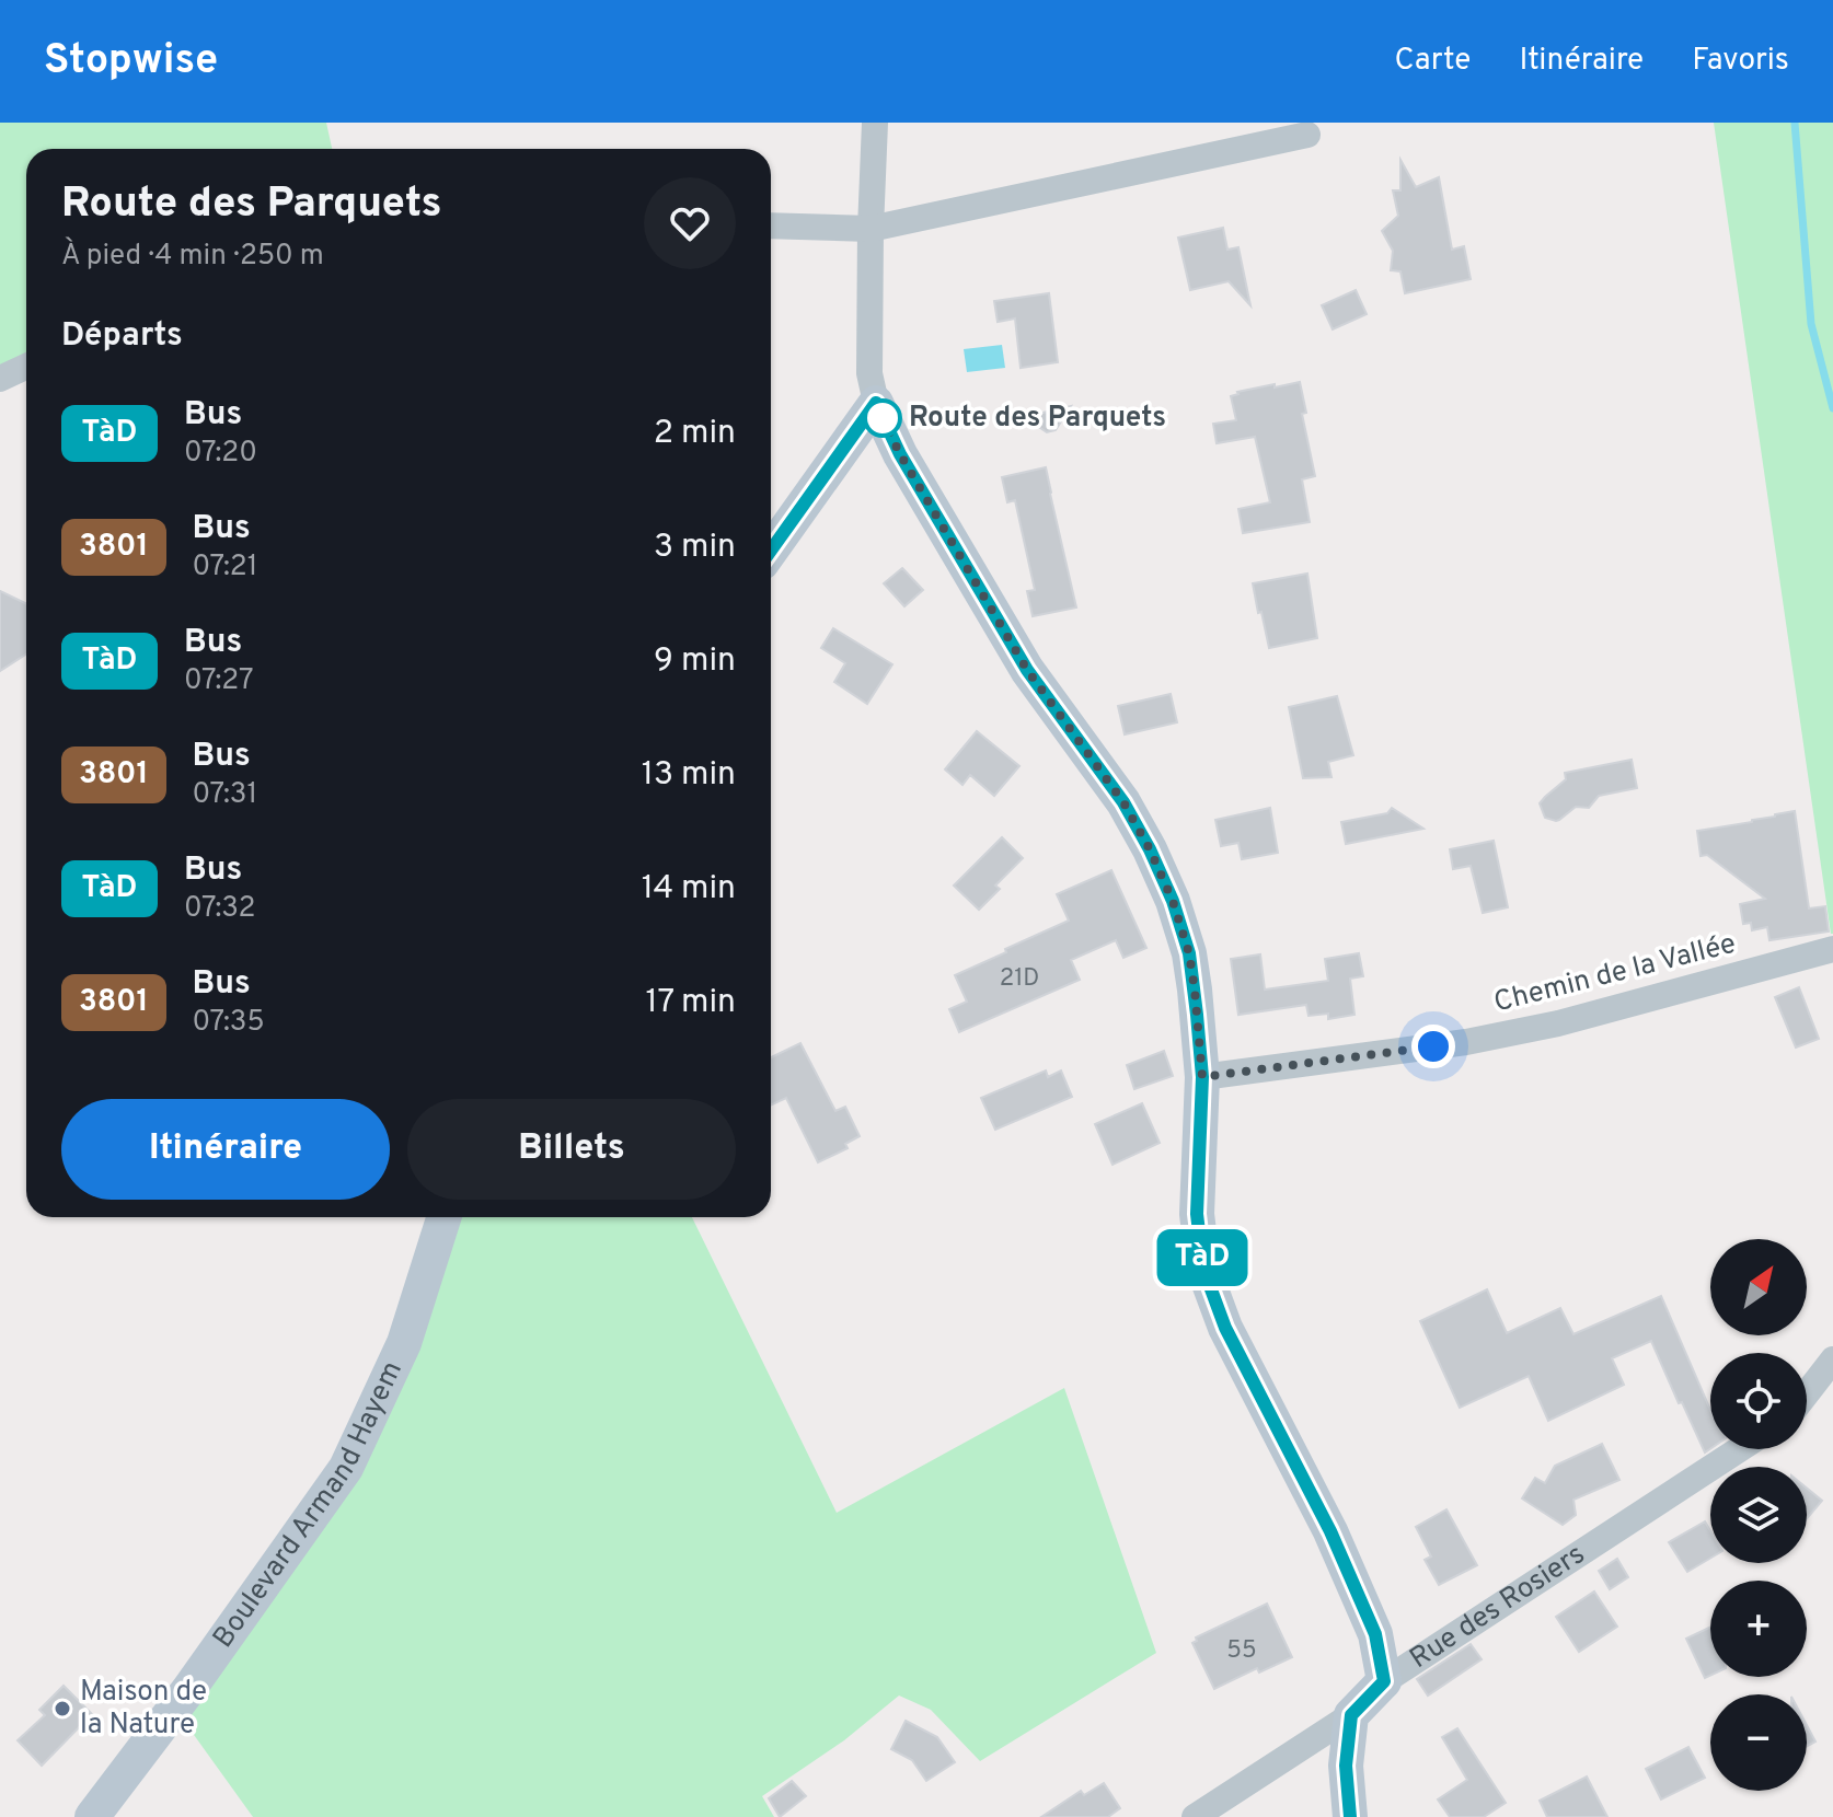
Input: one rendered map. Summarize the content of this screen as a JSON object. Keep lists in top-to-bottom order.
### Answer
{
  "streets": {
    "main road": ["Boulevard Armand Hayem", "Rue des Rosiers"],
    "street": ["Chemin de la Vallée"]
  },
  "places": ["Route des Parquets", "Maison de la Nature"],
  "lines": ["bus line TàD"],
  "house_numbers": ["21D", "55"],
  "north": "top right",
  "page": {
    "header": "Stopwise",
    "nav": ["Carte", "Itinéraire", "Favoris"],
    "on_map": "TàD",
    "heading": [
      ["Route des Parquets", "À pied · 4 min · 250 m"],
      "Départs"
    ],
    "list": [
      {
        "mark": "TàD",
        "name": "Bus",
        "note": "07:20",
        "value": "2 min"
      },
      {
        "mark": "3801",
        "name": "Bus",
        "note": "07:21",
        "value": "3 min"
      },
      {
        "mark": "TàD",
        "name": "Bus",
        "note": "07:27",
        "value": "9 min"
      },
      {
        "mark": "3801",
        "name": "Bus",
        "note": "07:31",
        "value": "13 min"
      },
      {
        "mark": "TàD",
        "name": "Bus",
        "note": "07:32",
        "value": "14 min"
      },
      {
        "mark": "3801",
        "name": "Bus",
        "note": "07:35",
        "value": "17 min"
      }
    ],
    "buttons": ["Itinéraire", "Billets"],
    "map_buttons": ["+", "−"]
  }
}
